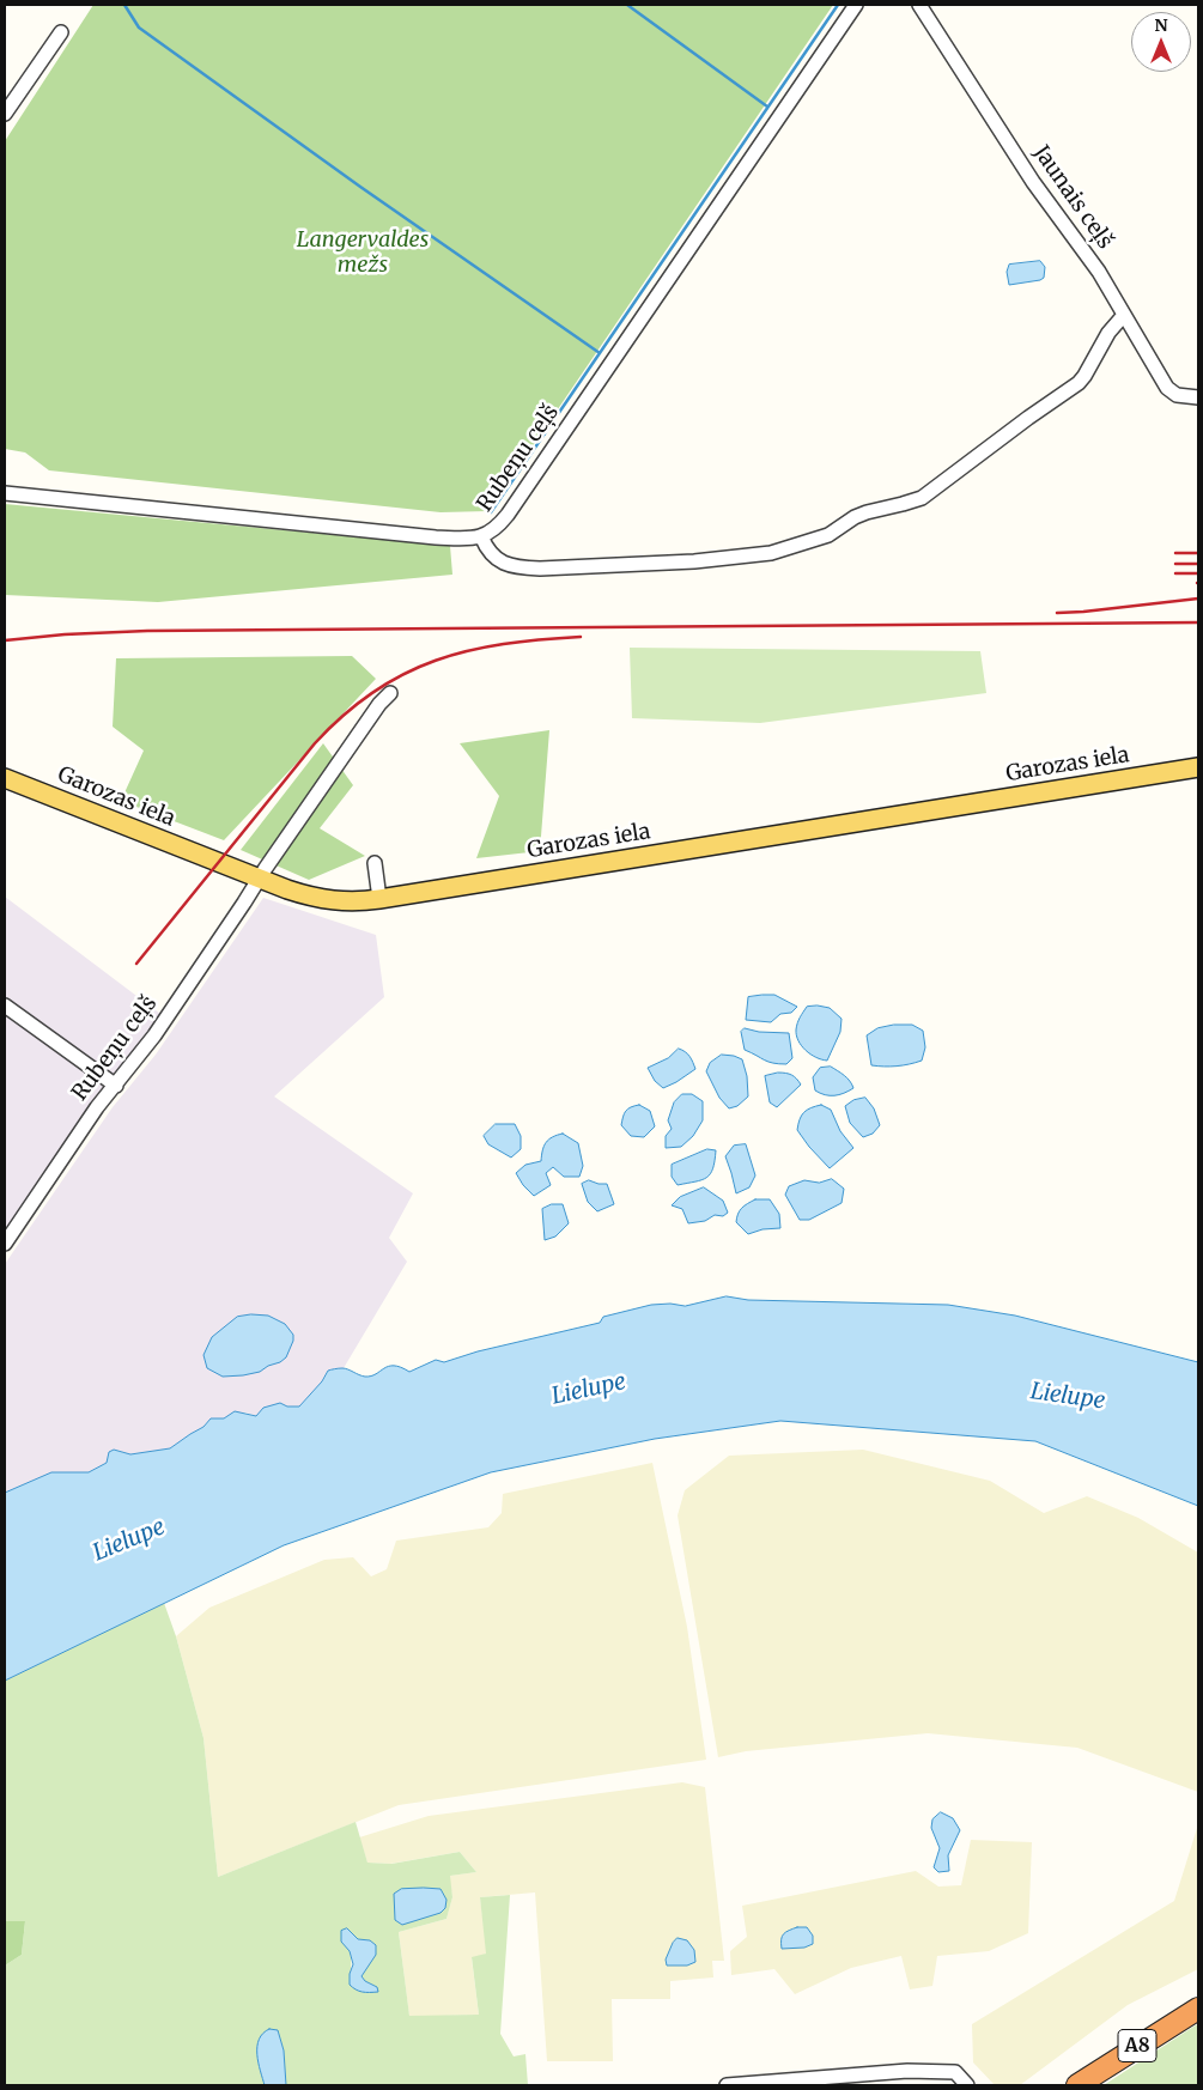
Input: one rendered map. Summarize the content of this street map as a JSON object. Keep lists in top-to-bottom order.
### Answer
{
  "streets": {
    "highway": ["A8"],
    "main road": ["Garozas iela"],
    "street": ["Jaunais ceļš", "Rubeņu ceļš"]
  },
  "crossings": [
    ["Rubeņu ceļš", "Garozas iela"]
  ],
  "water": ["Lielupe"],
  "parks": ["Langervaldes mežs"],
  "north": "top"
}
